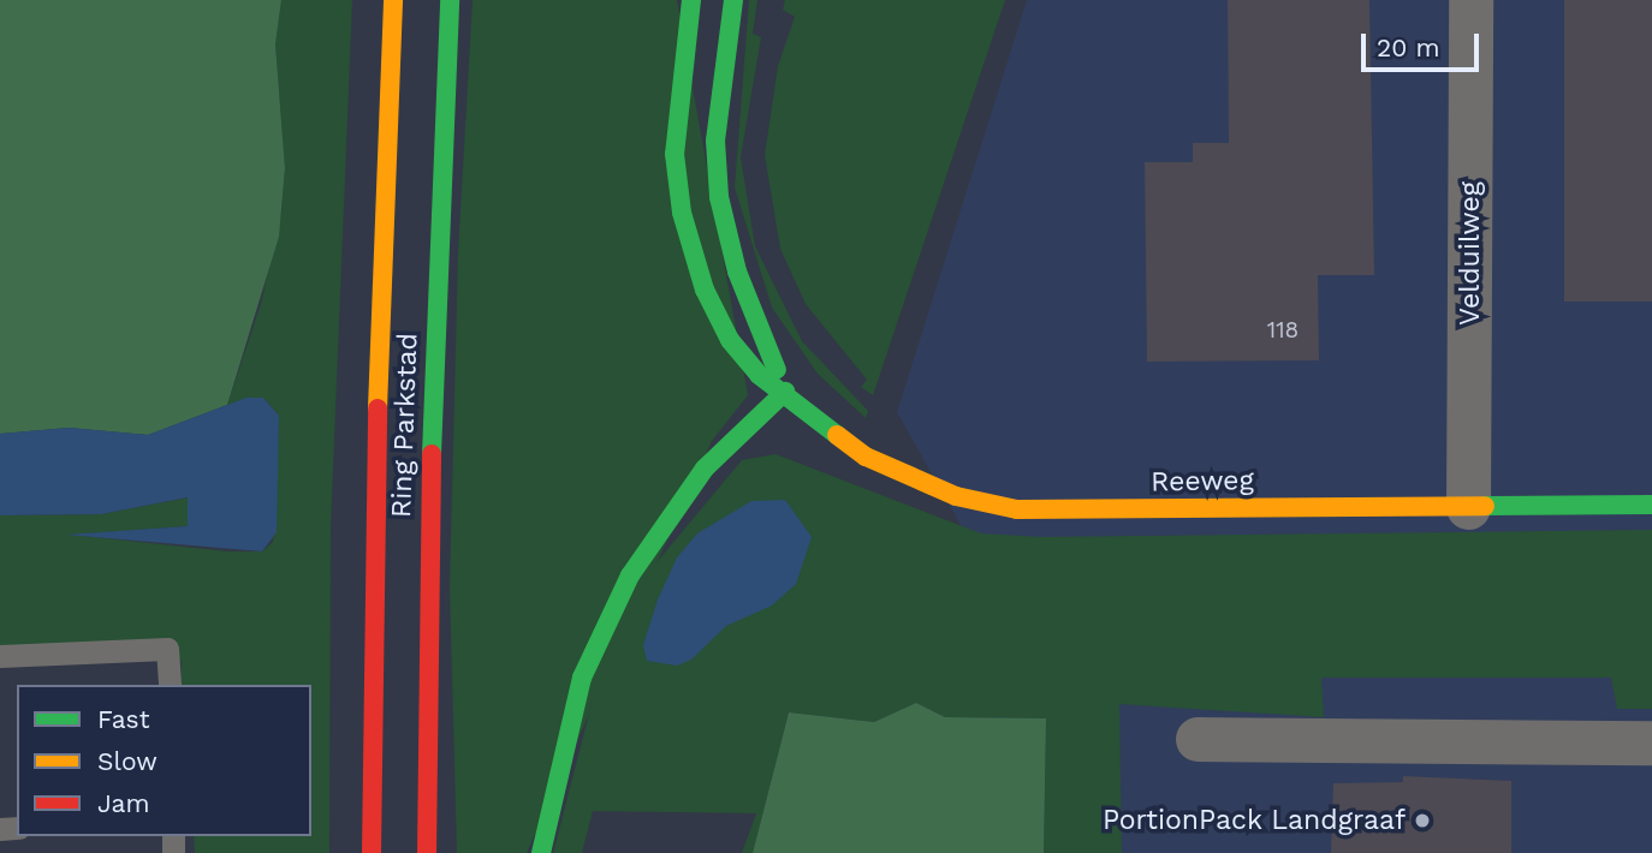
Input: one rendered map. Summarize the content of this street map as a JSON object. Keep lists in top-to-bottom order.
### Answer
{
  "streets": {
    "main road": ["Ring Parkstad", "Reeweg"],
    "street": ["Velduilweg"]
  },
  "crossings": [
    ["Velduilweg", "Reeweg"]
  ],
  "places": ["PortionPack Landgraaf"],
  "house_numbers": ["118"],
  "legend": ["Fast", "Slow", "Jam"],
  "scale_bar": "20 m"
}
